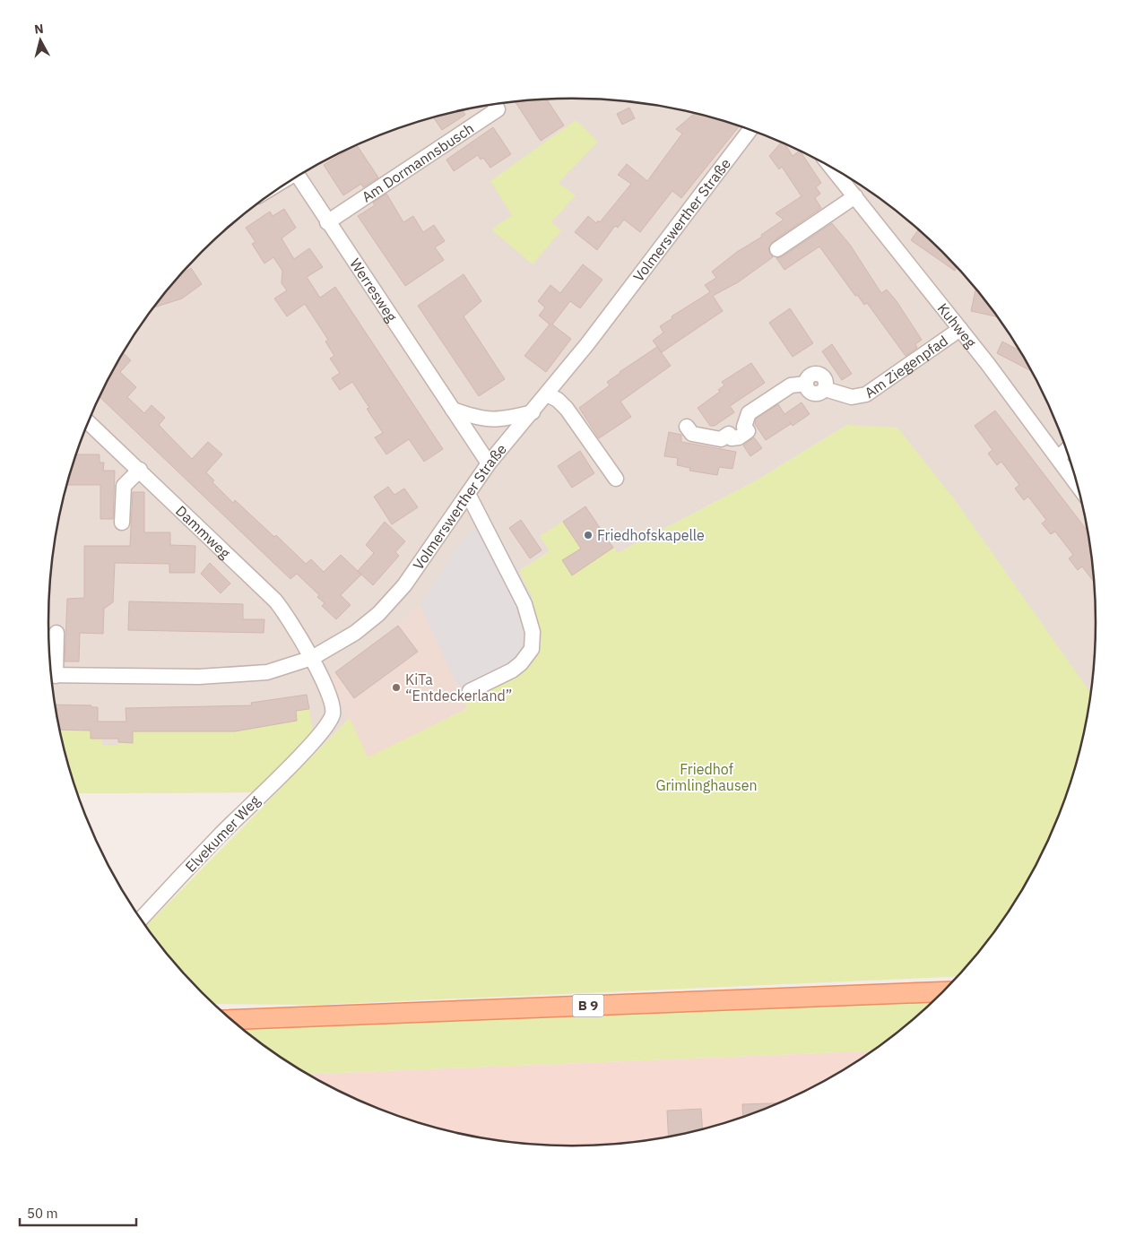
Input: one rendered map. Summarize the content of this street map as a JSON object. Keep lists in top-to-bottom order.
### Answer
{
  "streets": {
    "main road": ["B 9"],
    "street": [
      "Am Dormannsbusch",
      "Volmerswerther Straße",
      "Werresweg",
      "Kuhweg",
      "Am Ziegenpfad",
      "Dammweg",
      "Elvekumer Weg"
    ]
  },
  "crossings": [
    ["Am Dormannsbusch", "Werresweg"],
    ["Volmerswerther Straße", "Werresweg"],
    ["Volmerswerther Straße", "Dammweg"],
    ["Kuhweg", "Am Ziegenpfad"],
    ["Dammweg", "Elvekumer Weg"]
  ],
  "parks": ["Friedhof Grimlinghausen"],
  "places": ["Friedhofskapelle", "KiTa “Entdeckerland”"],
  "scale_bar": "50 m",
  "north": "top"
}
